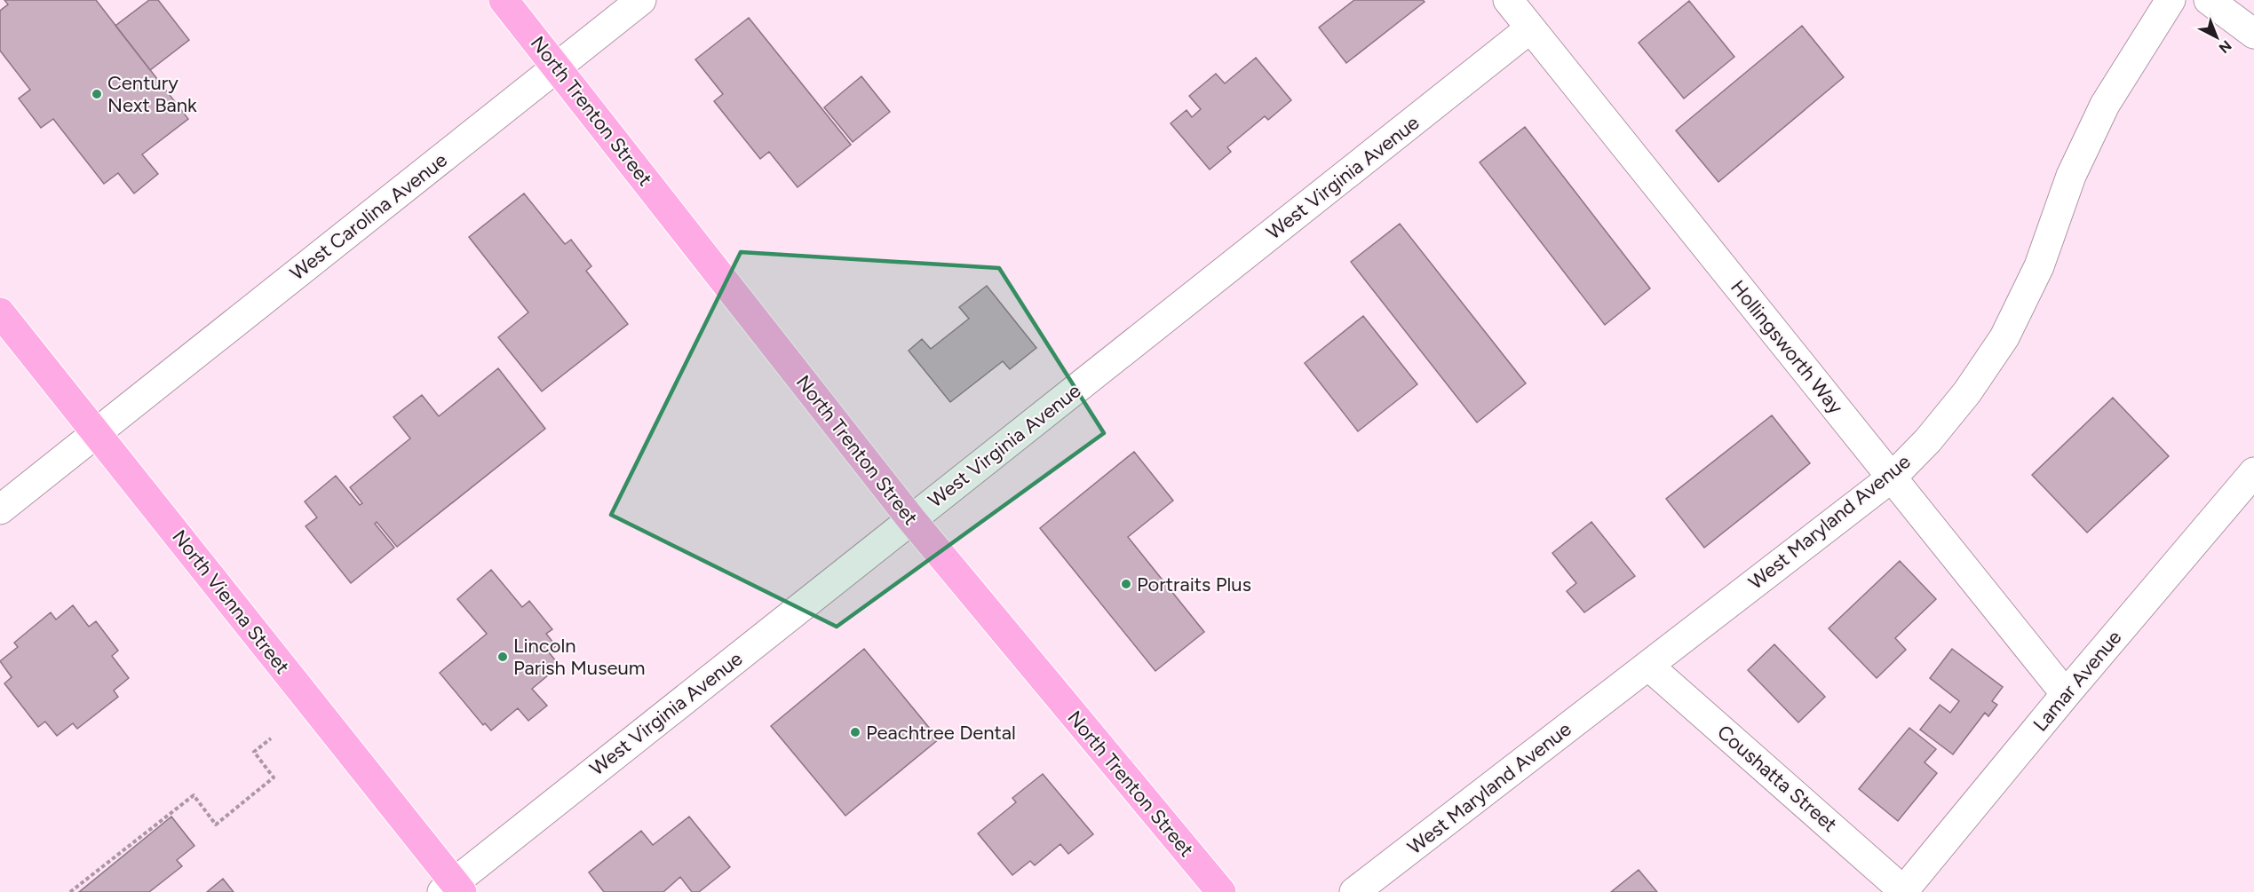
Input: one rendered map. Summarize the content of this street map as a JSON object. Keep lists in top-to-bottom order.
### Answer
{
  "streets": {
    "highway": ["North Trenton Street", "North Vienna Street"],
    "street": [
      "West Virginia Avenue",
      "West Carolina Avenue",
      "Hollingsworth Way",
      "West Maryland Avenue",
      "Lamar Avenue",
      "Coushatta Street"
    ]
  },
  "crossings": [
    ["North Trenton Street", "West Virginia Avenue"],
    ["North Trenton Street", "West Carolina Avenue"],
    ["West Virginia Avenue", "Hollingsworth Way"],
    ["West Virginia Avenue", "North Vienna Street"],
    ["West Carolina Avenue", "North Vienna Street"],
    ["Hollingsworth Way", "West Maryland Avenue"],
    ["Hollingsworth Way", "Lamar Avenue"],
    ["West Maryland Avenue", "Coushatta Street"],
    ["Lamar Avenue", "Coushatta Street"]
  ],
  "places": [
    "Century Next Bank",
    "Portraits Plus",
    "Lincoln Parish Museum",
    "Peachtree Dental"
  ],
  "north": "bottom right"
}
